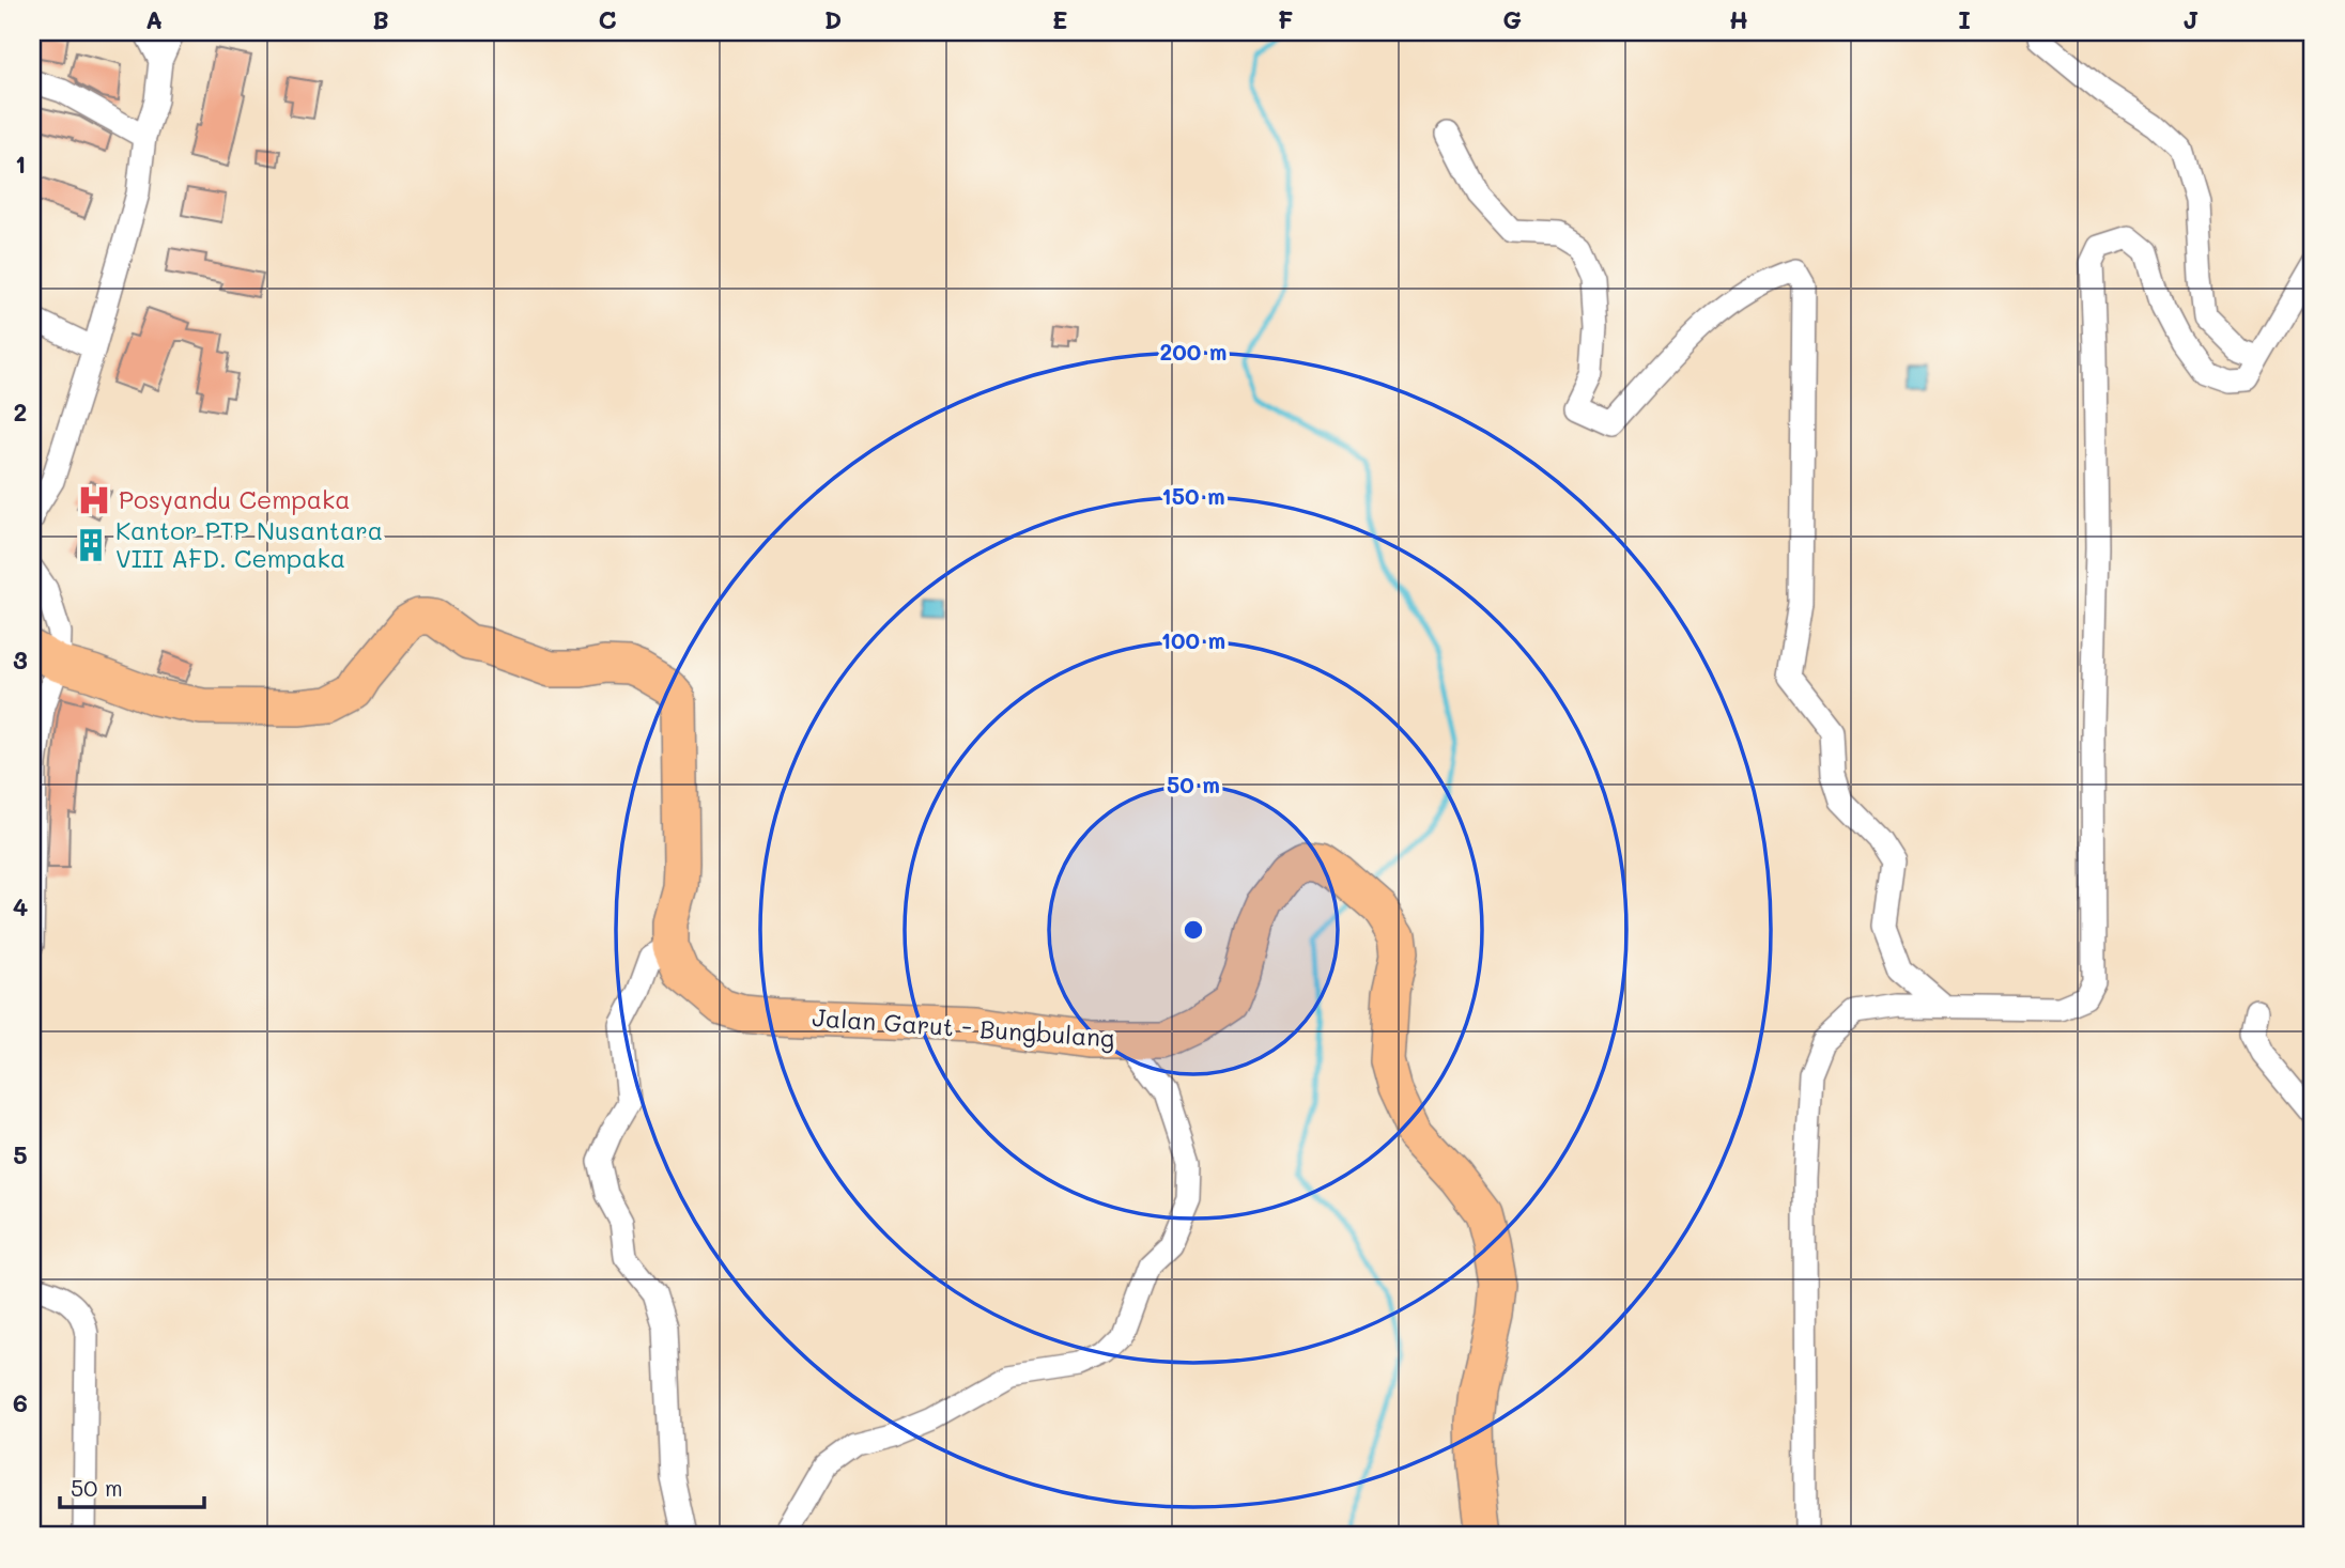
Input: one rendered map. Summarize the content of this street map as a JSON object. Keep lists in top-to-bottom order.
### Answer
{
  "streets": {
    "main road": ["Jalan Garut - Bungbulang"]
  },
  "places": {
    "hospital": ["Posyandu Cempaka"],
    "building": ["Kantor PTP Nusantara VIII AFD. Cempaka"]
  },
  "scale_bar": "50 m",
  "grid": {
    "columns": [
      "A",
      "B",
      "C",
      "D",
      "E",
      "F",
      "G",
      "H",
      "I",
      "J"
    ],
    "rows": [
      "1",
      "2",
      "3",
      "4",
      "5",
      "6"
    ]
  },
  "rings": [
    "200 m",
    "150 m",
    "100 m",
    "50 m"
  ]
}
